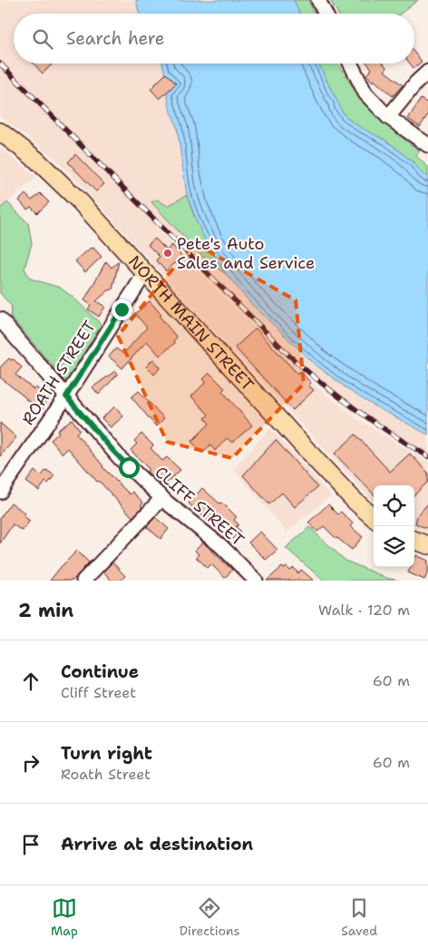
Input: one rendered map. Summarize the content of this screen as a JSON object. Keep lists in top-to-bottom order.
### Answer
{
  "streets": {
    "main road": ["NORTH MAIN STREET"],
    "street": ["ROATH STREET", "CLIFF STREET"]
  },
  "crossings": [
    ["NORTH MAIN STREET", "ROATH STREET"],
    ["ROATH STREET", "CLIFF STREET"]
  ],
  "places": ["Pete's Auto Sales and Service"],
  "page": {
    "search": "Search here",
    "heading": ["2 min", "Walk · 120 m"],
    "list": [
      ["Continue", "Cliff Street", "60 m"],
      ["Turn right", "Roath Street", "60 m"],
      "Arrive at destination"
    ],
    "nav": ["Map", "Directions", "Saved"]
  }
}
